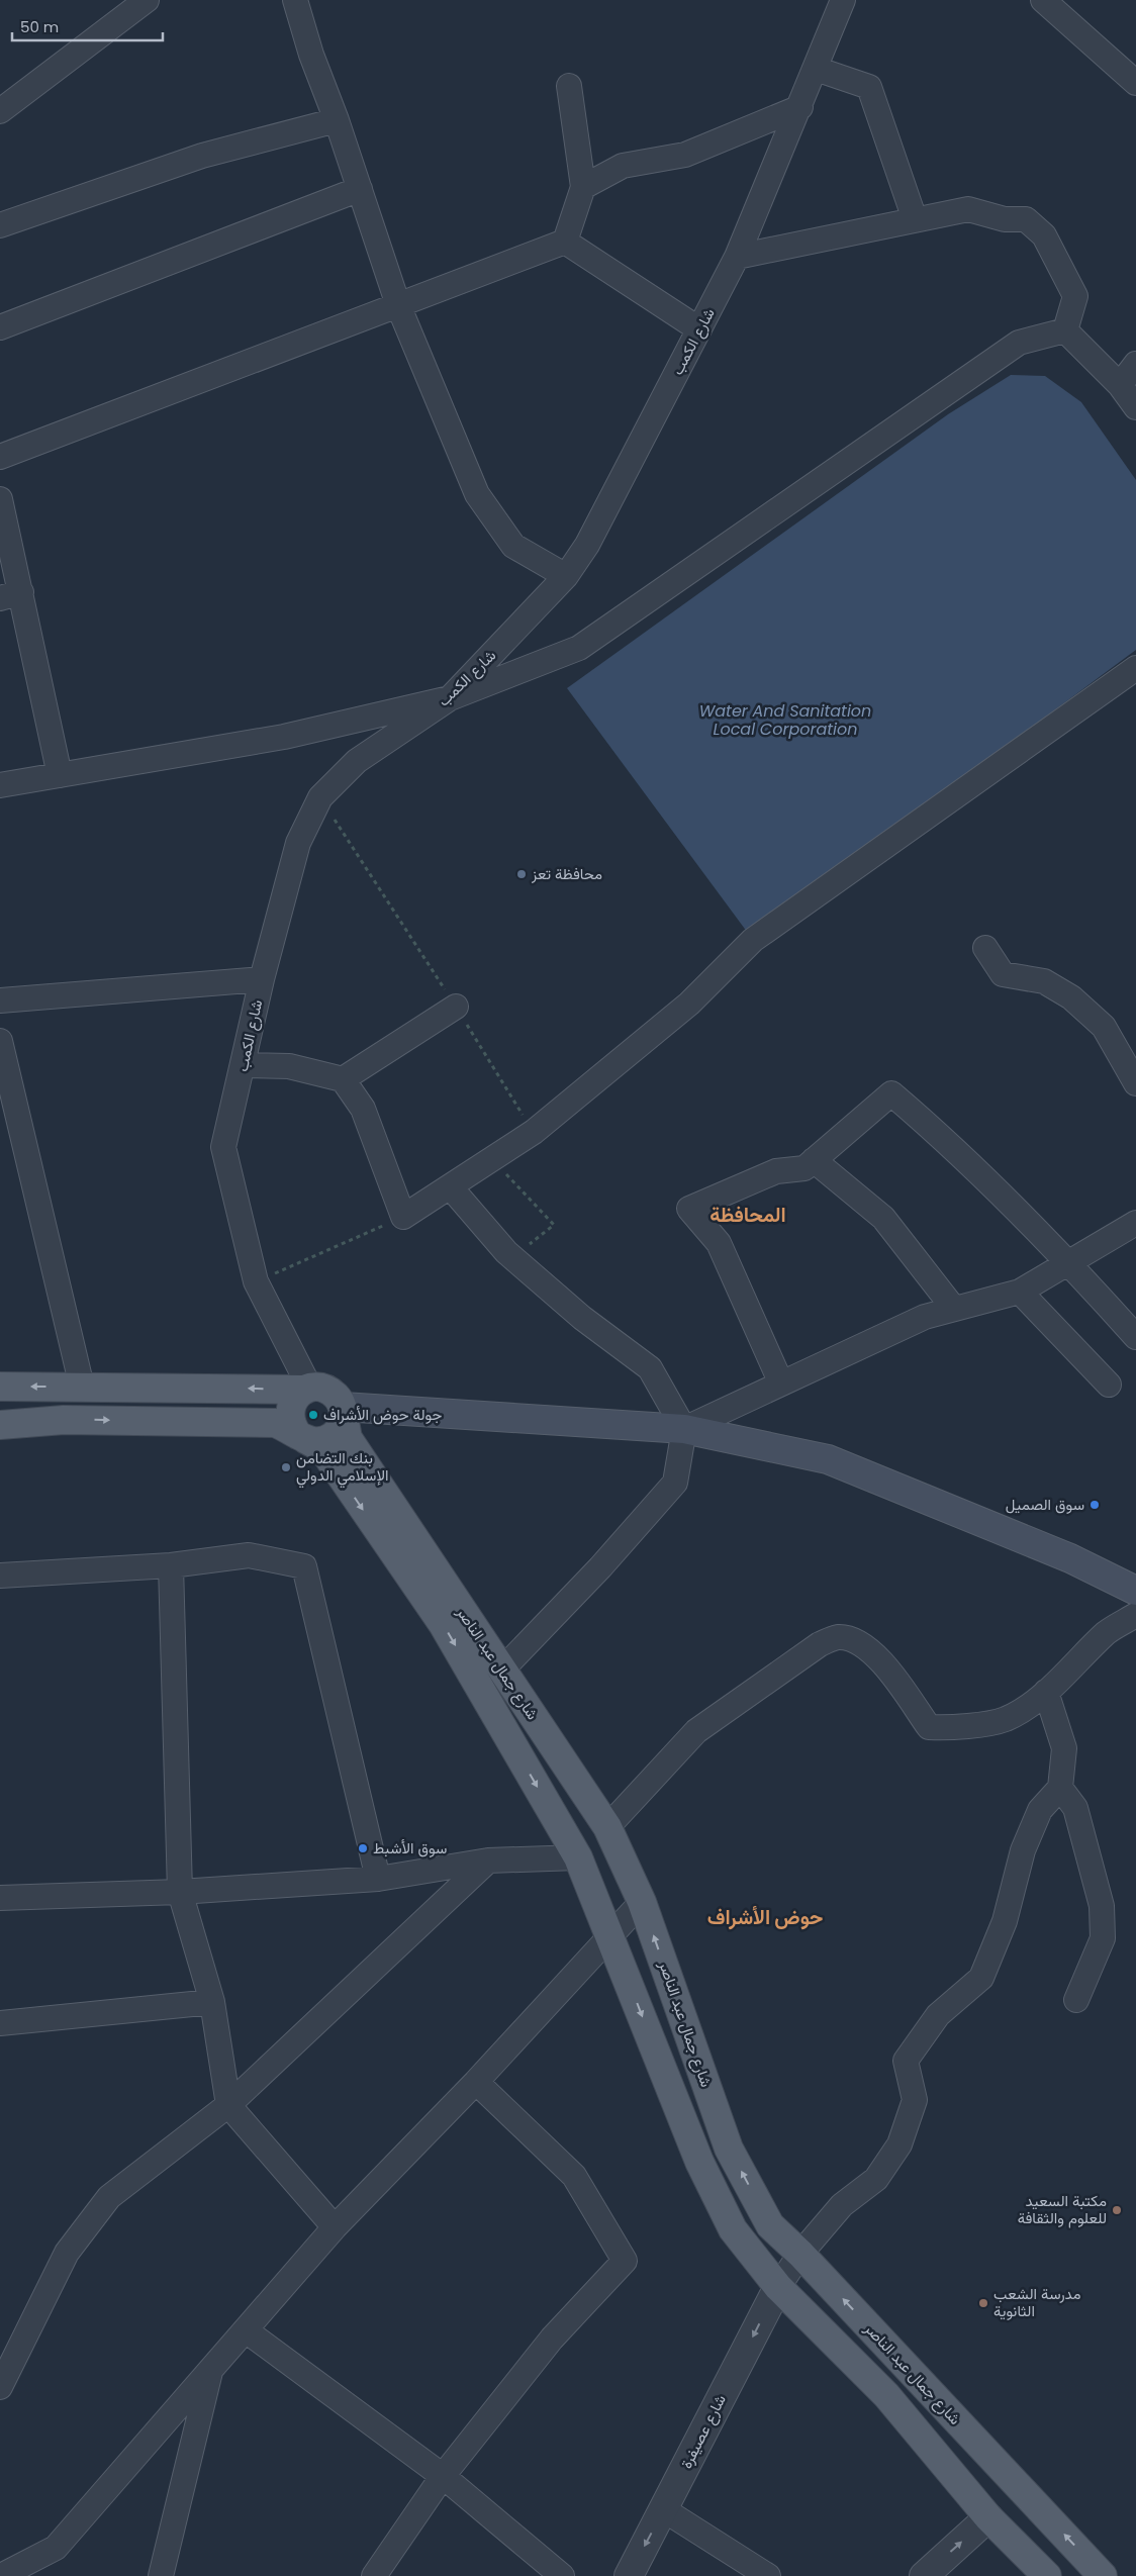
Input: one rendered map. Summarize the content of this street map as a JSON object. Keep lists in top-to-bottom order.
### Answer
{
  "streets": {
    "main road": ["شارع جمال عبد الناصر"],
    "street": ["شارع الكمب", "شارع عصيفرة"]
  },
  "crossings": [
    ["شارع الكمب", "شارع جمال عبد الناصر"],
    ["شارع جمال عبد الناصر", "شارع عصيفرة"]
  ],
  "one_way": ["شارع عصيفرة"],
  "districts": ["المحافظة", "حوض الأشراف"],
  "water": ["Water And Sanitation Local Corporation"],
  "places": [
    "محافظة تعز",
    "جولة حوض الأشراف",
    "بنك التضامن الإسلامي الدولي",
    "سوق الصميل",
    "سوق الأشبط",
    "مكتبة السعيد للعلوم والثقافة",
    "مدرسة الشعب الثانوية"
  ],
  "scale_bar": "50 m"
}
